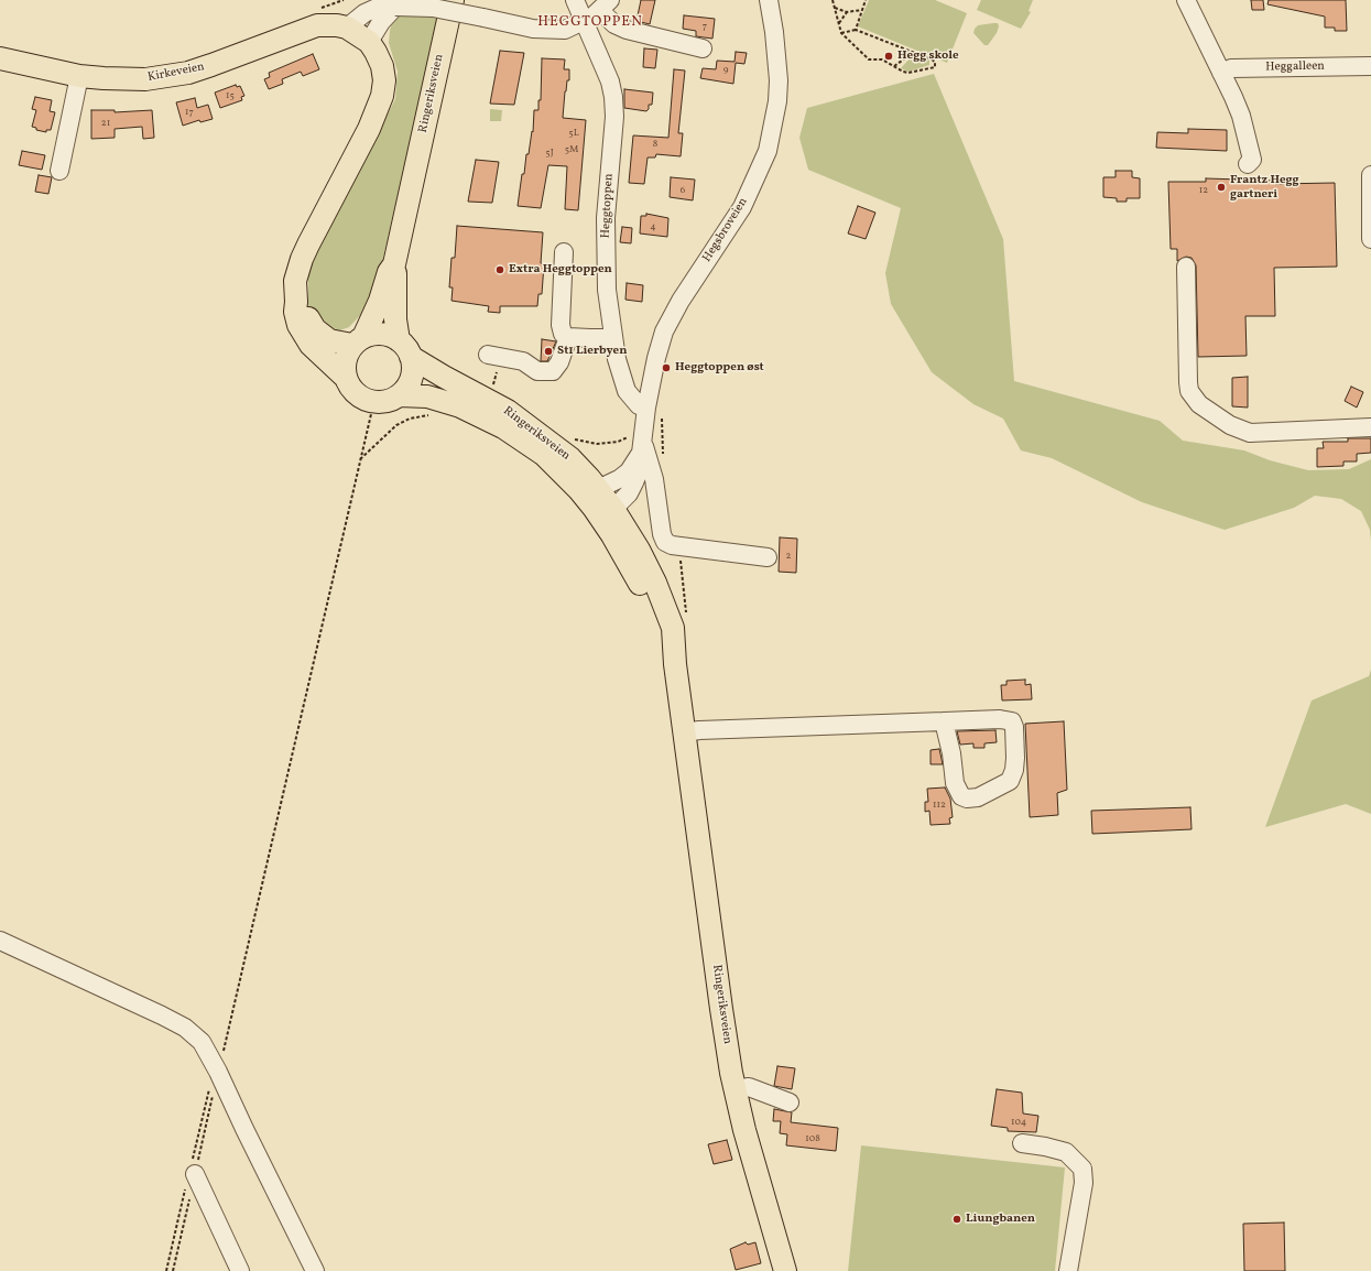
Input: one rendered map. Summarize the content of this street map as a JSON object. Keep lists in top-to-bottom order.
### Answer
{
  "streets": {
    "main road": ["Kirkeveien", "Ringeriksveien"],
    "street": ["Heggalleen", "Heggtoppen", "Hegsbroveien"]
  },
  "crossings": [
    ["Kirkeveien", "Ringeriksveien"],
    ["Ringeriksveien", "Hegsbroveien"],
    ["Heggtoppen", "Hegsbroveien"]
  ],
  "districts": ["HEGGTOPPEN"],
  "places": [
    "Hegg skole",
    "Frantz Hegg gartneri",
    "Extra Heggtoppen",
    "St1 Lierbyen",
    "Heggtoppen øst",
    "Liungbanen"
  ],
  "house_numbers": [
    "7",
    "9",
    "15",
    "17",
    "21",
    "5L",
    "8",
    "5M",
    "5J",
    "6",
    "12",
    "4",
    "2",
    "112",
    "104",
    "108"
  ]
}
